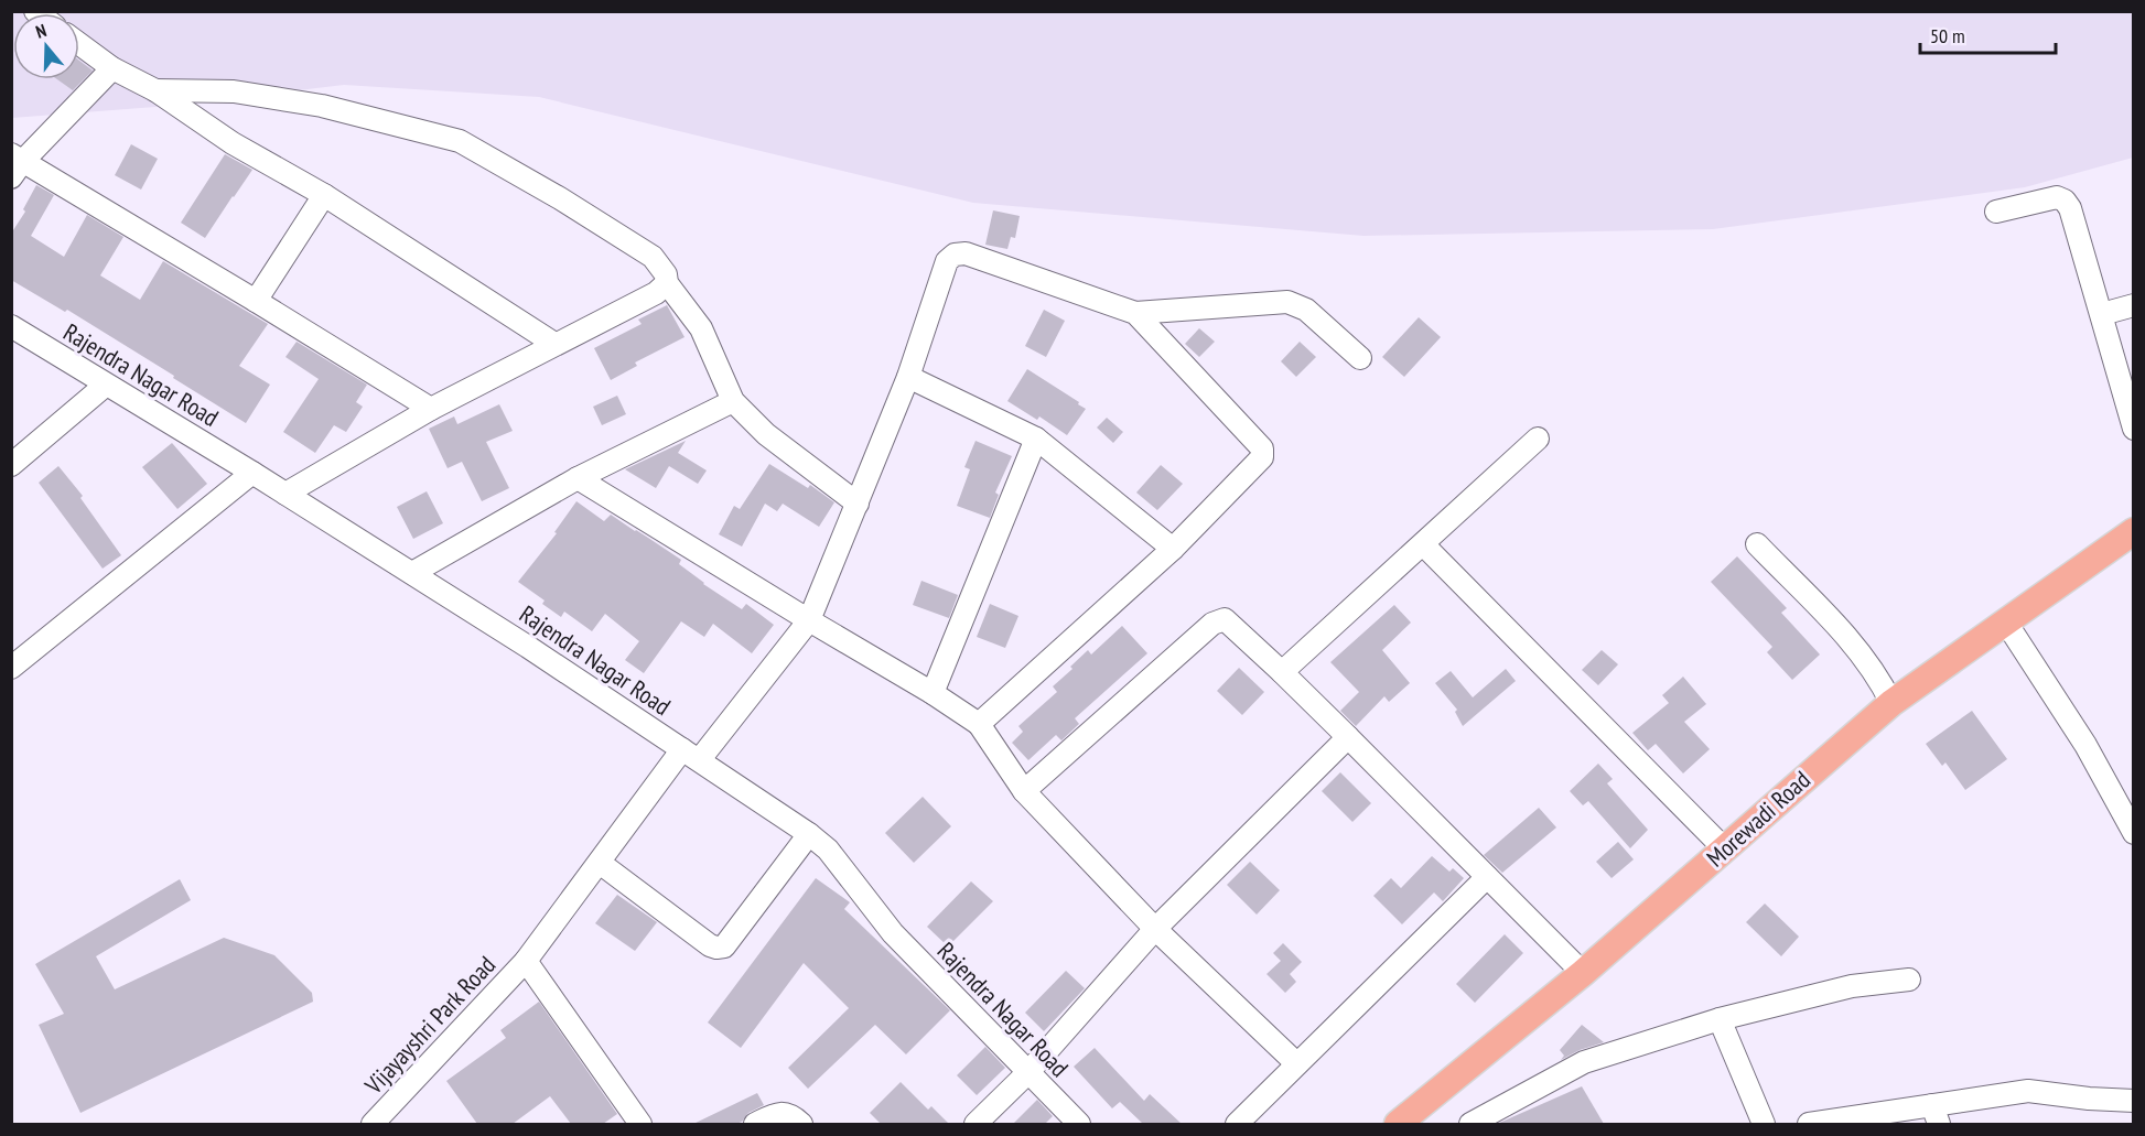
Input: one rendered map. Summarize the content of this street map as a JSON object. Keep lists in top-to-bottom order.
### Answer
{
  "streets": {
    "main road": ["Morewadi Road"],
    "street": ["Rajendra Nagar Road", "Vijayayshri Park Road"]
  },
  "crossings": [
    ["Rajendra Nagar Road", "Vijayayshri Park Road"]
  ],
  "scale_bar": "50 m",
  "north": "top"
}
